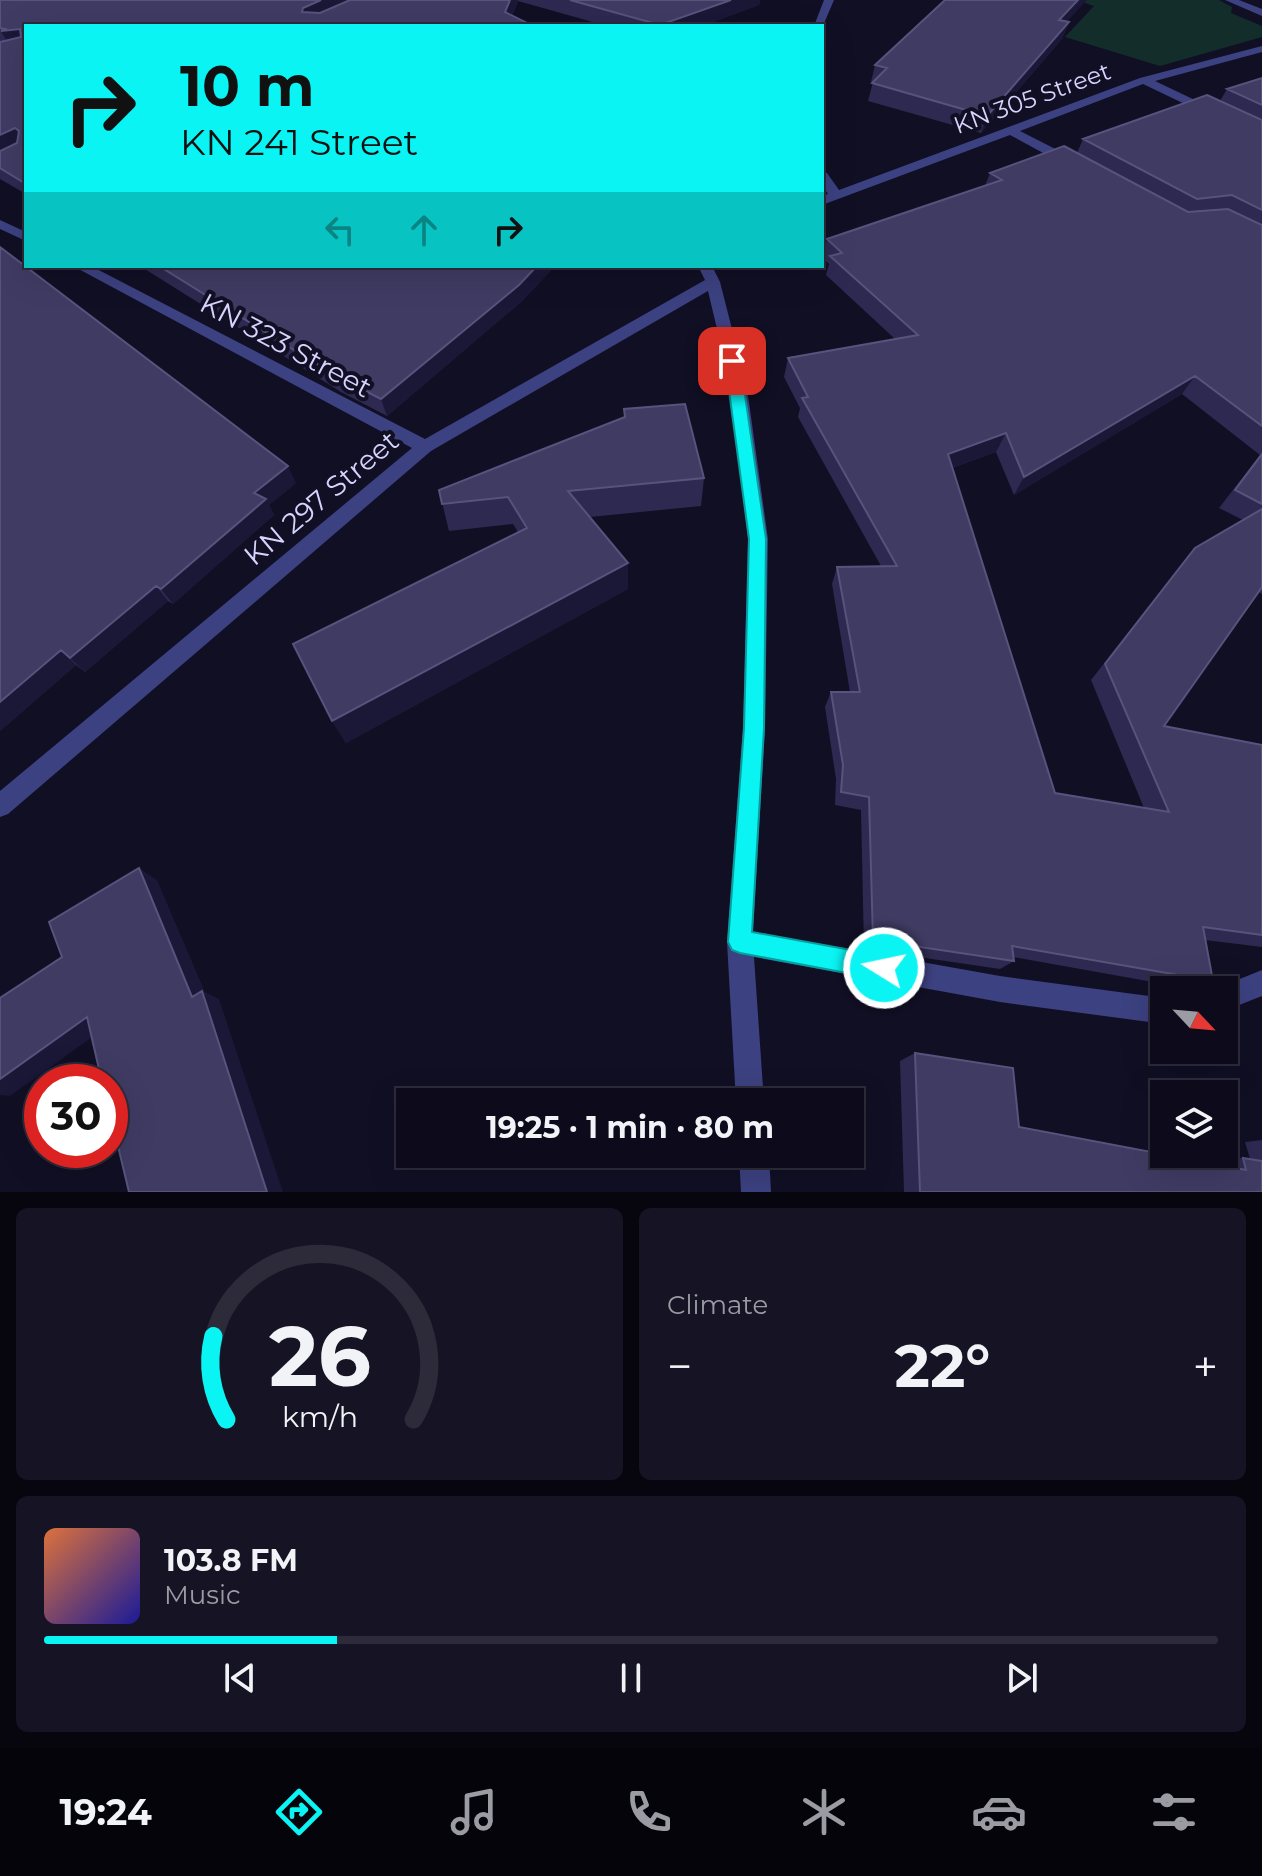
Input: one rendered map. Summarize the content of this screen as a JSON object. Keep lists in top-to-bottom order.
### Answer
{
  "streets": {
    "street": ["KN 305 Street", "KN 323 Street", "KN 297 Street"]
  },
  "crossings": [
    ["KN 323 Street", "KN 297 Street"]
  ],
  "north": "bottom right",
  "page": {
    "turn": ["10 m", "KN 241 Street"],
    "limit": "30",
    "trip": "19:25 · 1 min · 80 m",
    "tile": "Climate",
    "heat": ["−", "22°", "+"],
    "song": ["103.8 FM", "Music"],
    "tabs": "19:24",
    "gauge": ["26", "km/h"]
  }
}
